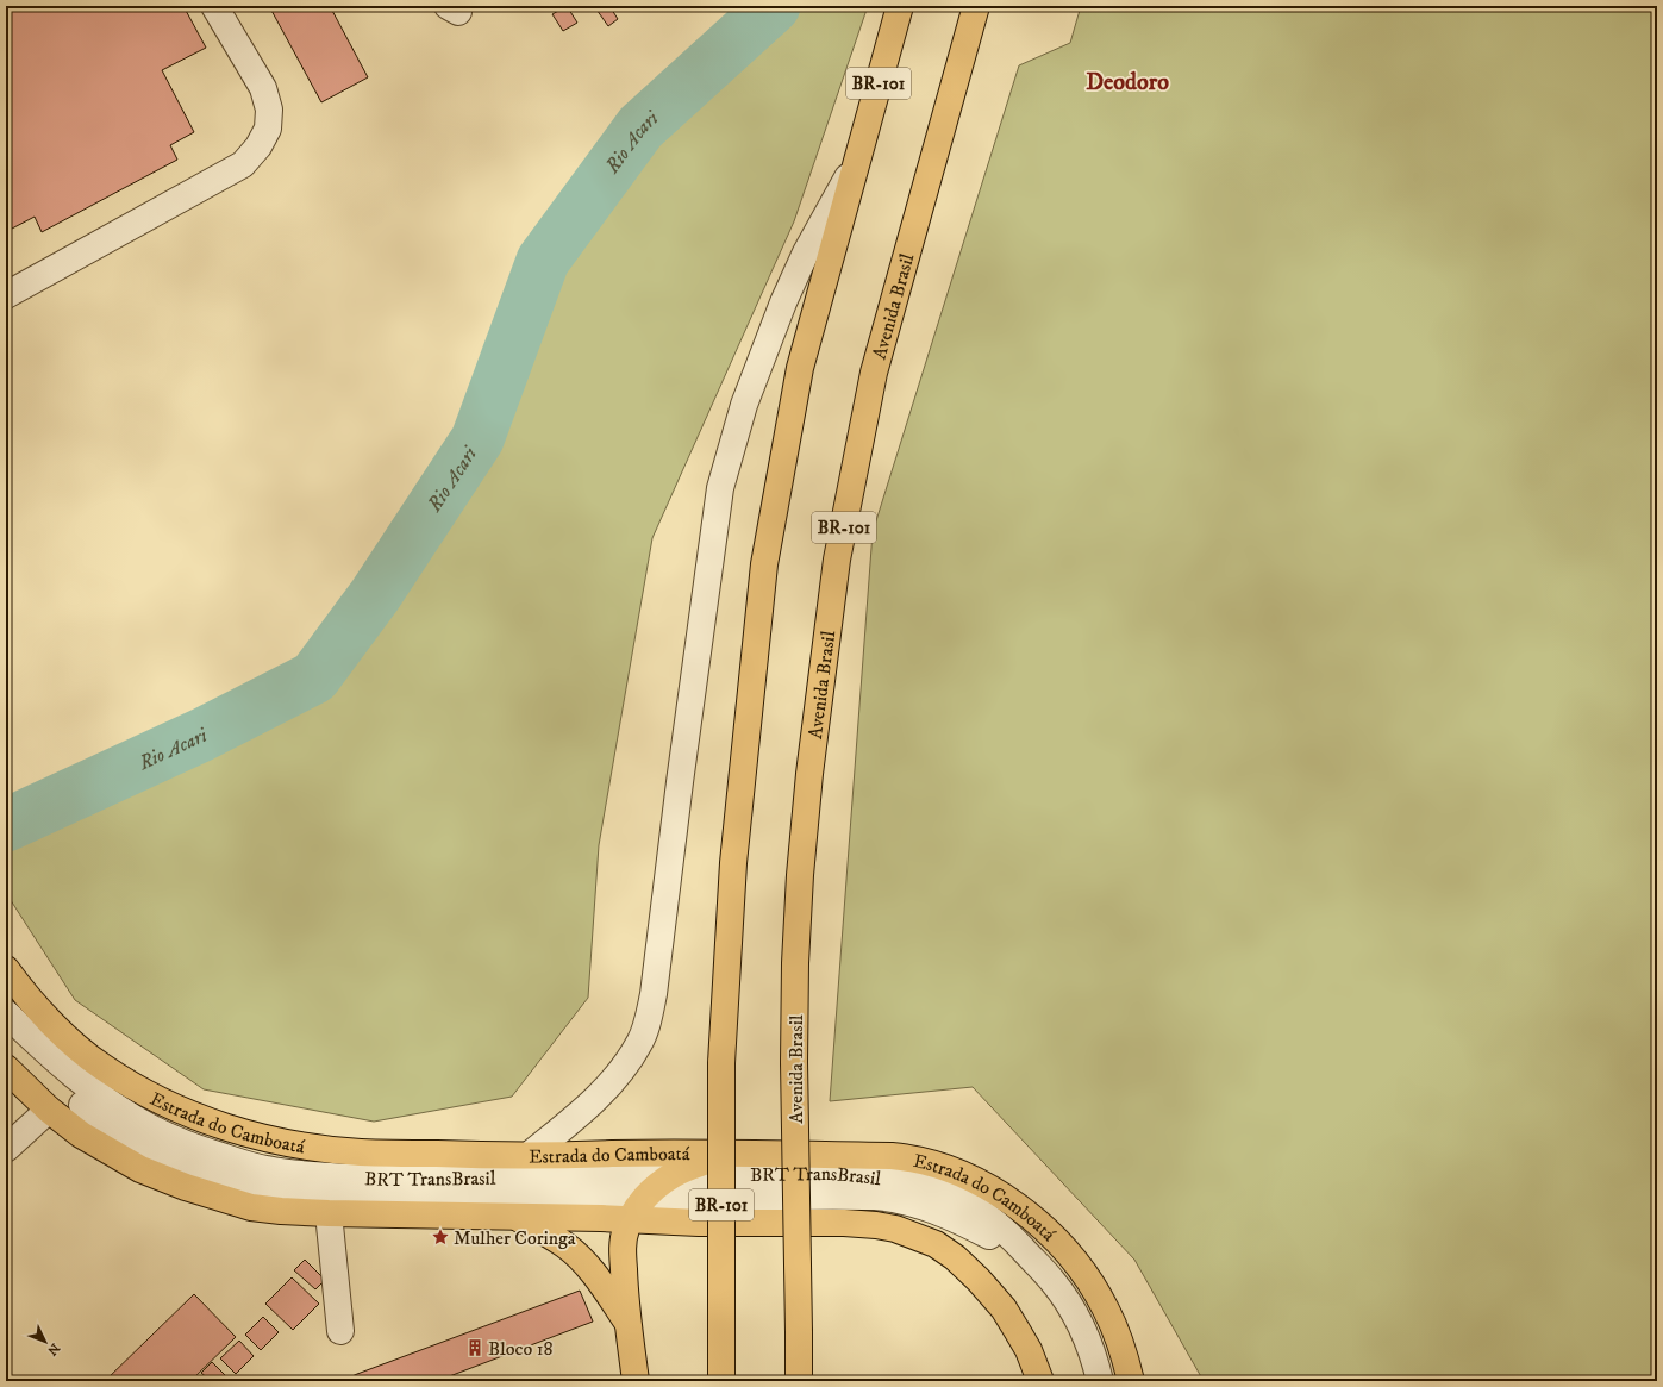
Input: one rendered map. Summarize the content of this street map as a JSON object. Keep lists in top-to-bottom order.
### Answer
{
  "streets": {
    "main road": ["BR-101", "Avenida Brasil", "Estrada do Camboatá"],
    "street": ["BRT TransBrasil"]
  },
  "districts": ["Deodoro"],
  "water": ["Rio Acari"],
  "places": {
    "place": ["Mulher Coringa"],
    "building": ["Bloco 18"]
  },
  "north": "bottom right"
}
